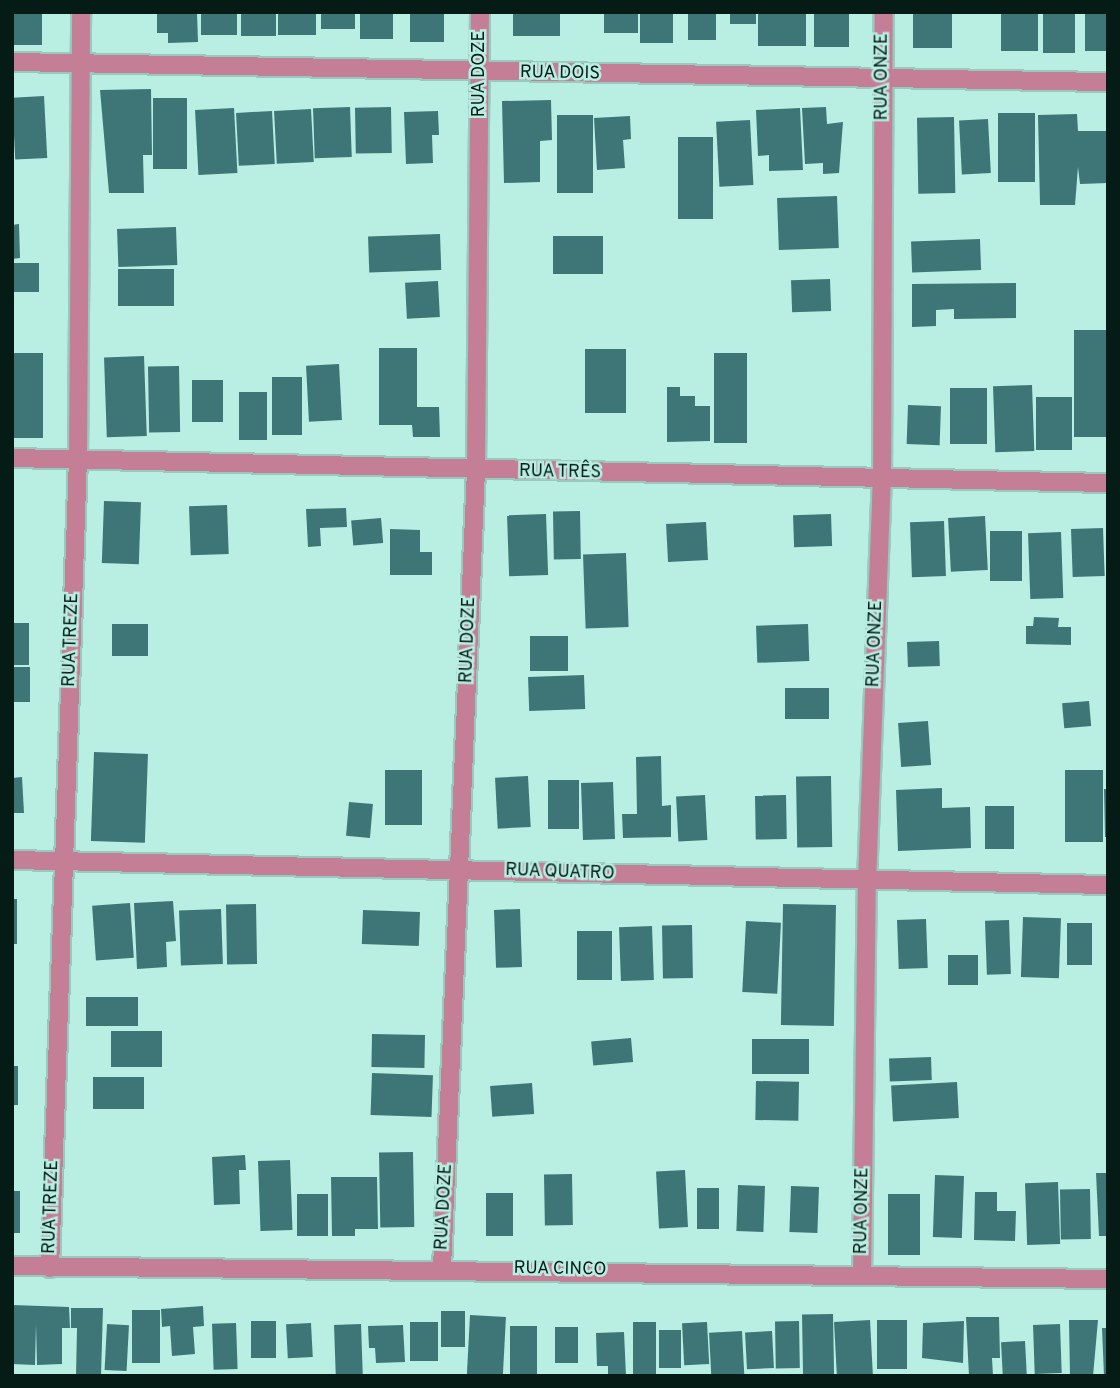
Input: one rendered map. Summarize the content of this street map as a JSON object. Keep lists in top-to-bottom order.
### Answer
{
  "streets": {
    "street": [
      "RUA DOZE",
      "RUA DOIS",
      "RUA ONZE",
      "RUA TRÊS",
      "RUA TREZE",
      "RUA QUATRO",
      "RUA CINCO"
    ]
  },
  "crossings": [
    ["RUA DOZE", "RUA DOIS"],
    ["RUA DOZE", "RUA TRÊS"],
    ["RUA DOZE", "RUA QUATRO"],
    ["RUA DOZE", "RUA CINCO"],
    ["RUA DOIS", "RUA ONZE"],
    ["RUA DOIS", "RUA TREZE"],
    ["RUA ONZE", "RUA TRÊS"],
    ["RUA ONZE", "RUA QUATRO"],
    ["RUA ONZE", "RUA CINCO"],
    ["RUA TRÊS", "RUA TREZE"],
    ["RUA TREZE", "RUA QUATRO"],
    ["RUA TREZE", "RUA CINCO"]
  ]
}
